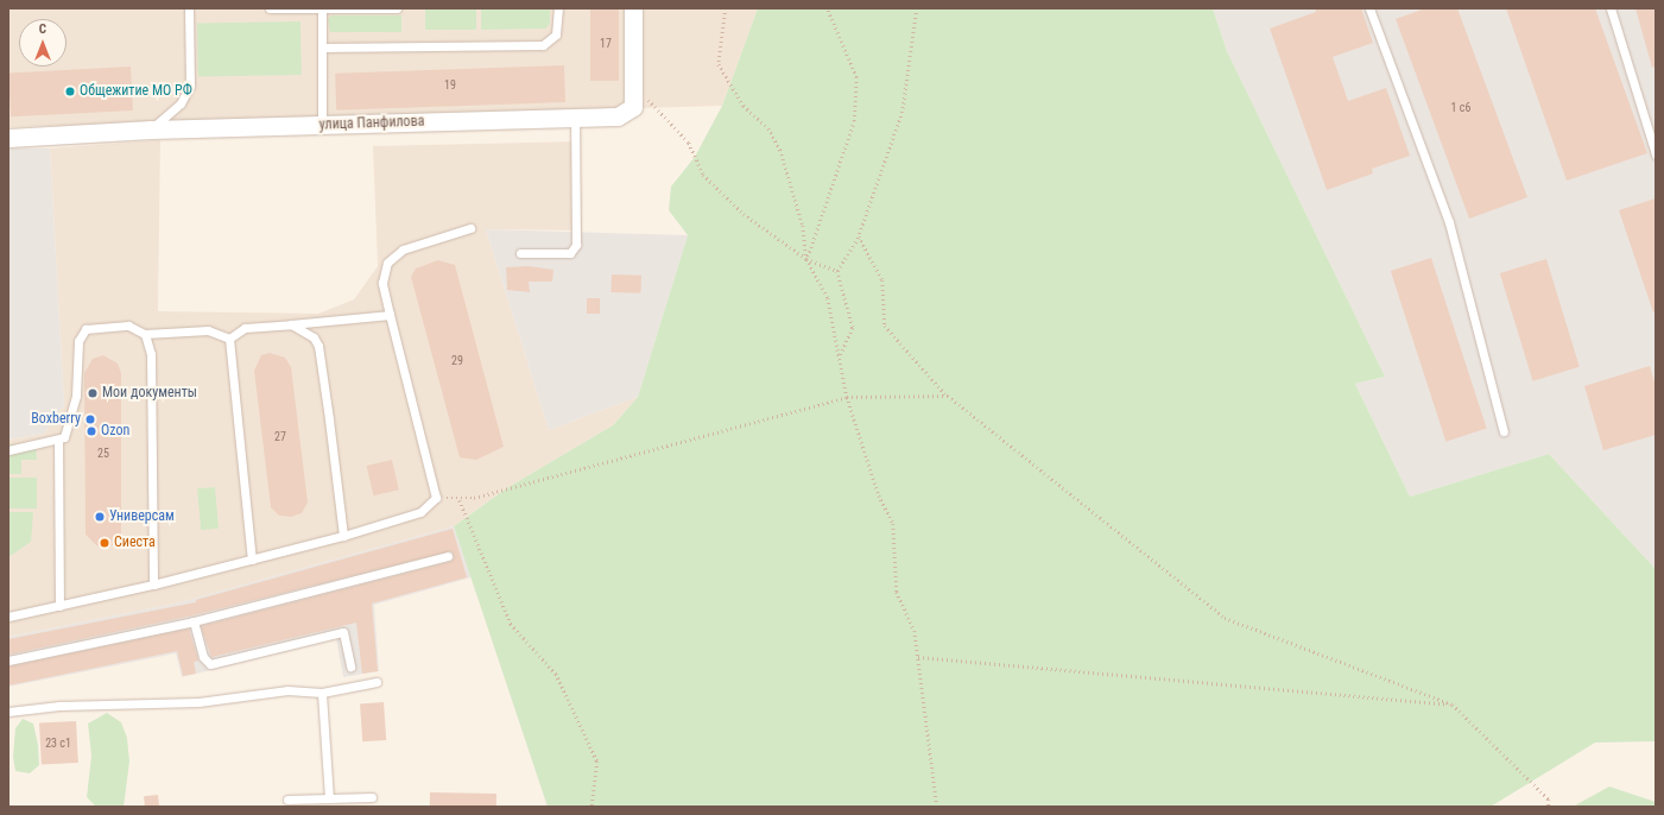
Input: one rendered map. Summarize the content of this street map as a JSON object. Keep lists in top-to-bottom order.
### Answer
{
  "streets": {
    "street": ["улица Панфилова"]
  },
  "places": [
    "Общежитие МО РФ",
    "Мои документы",
    "Boxberry",
    "Ozon",
    "Универсам",
    "Сиеста"
  ],
  "house_numbers": [
    "17",
    "19",
    "1 с6",
    "29",
    "27",
    "25",
    "23 с1"
  ],
  "north": "top"
}
